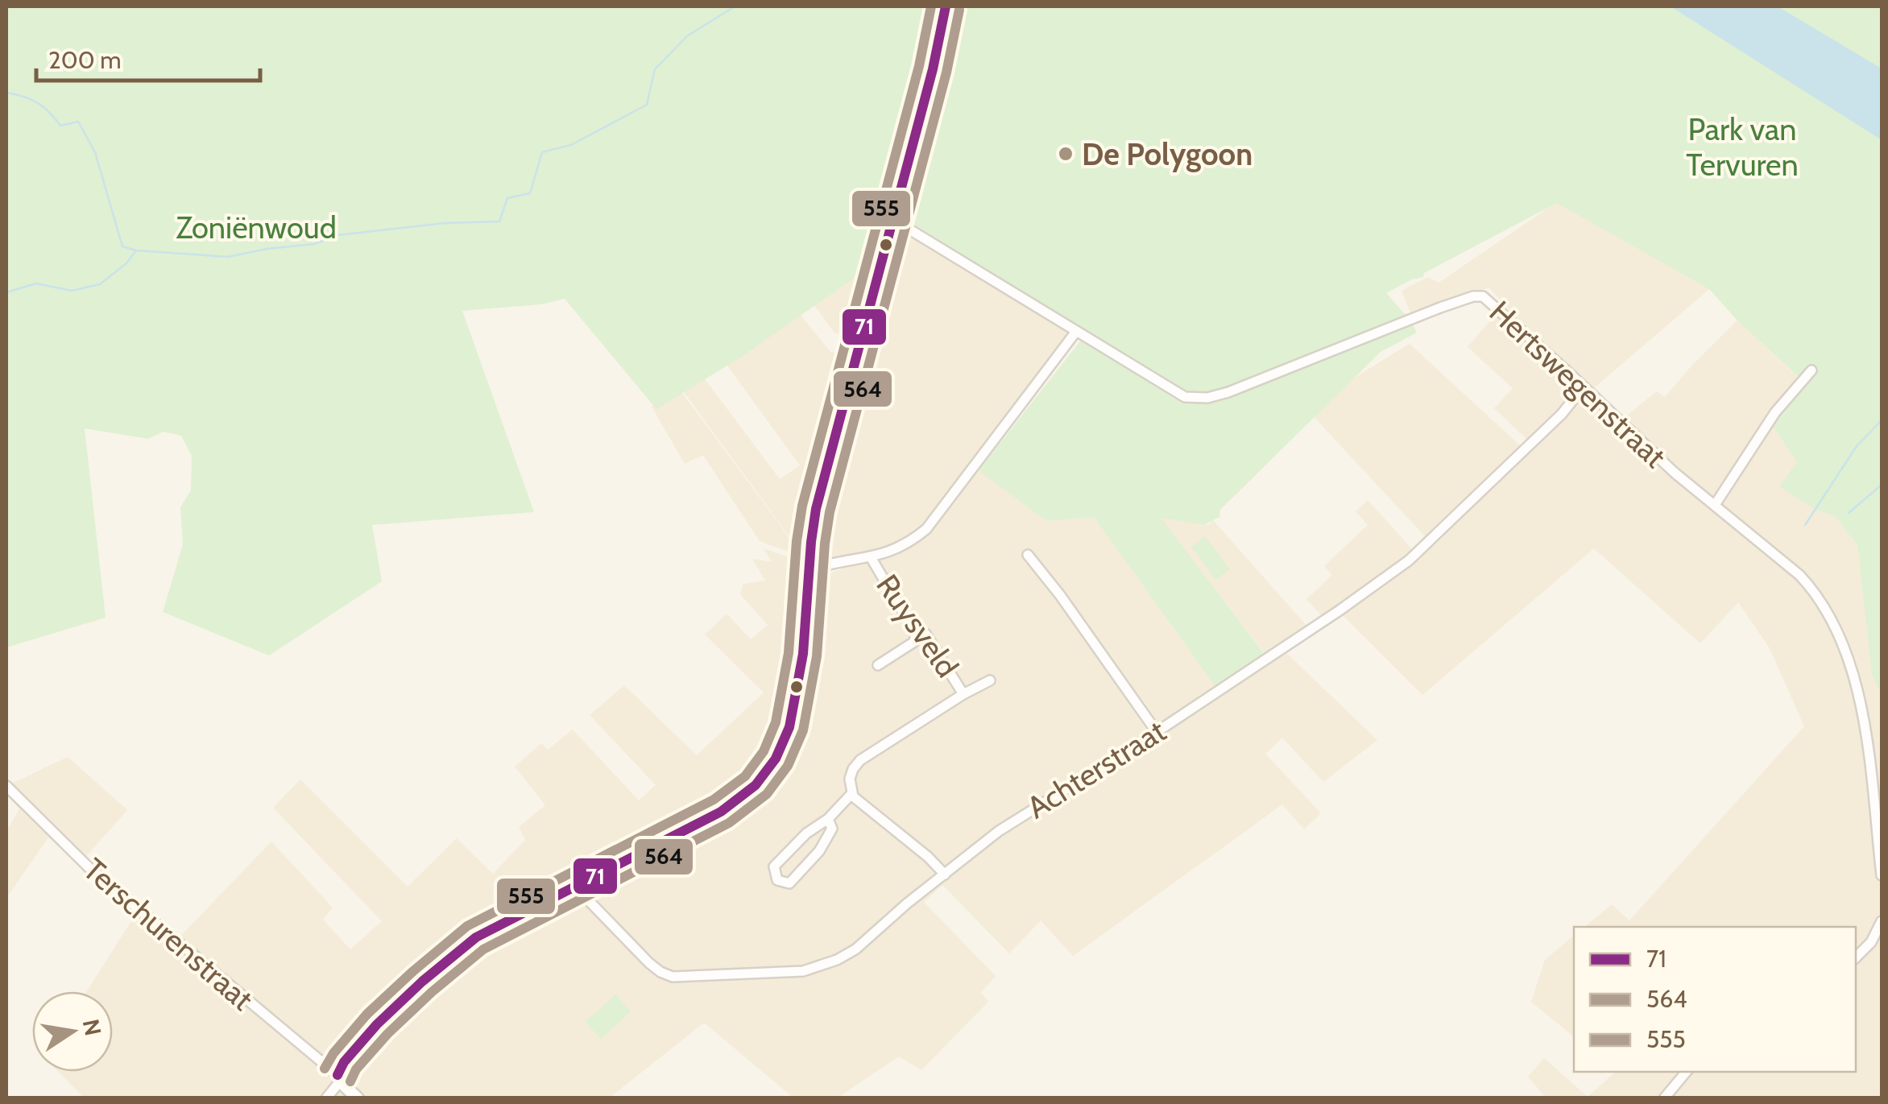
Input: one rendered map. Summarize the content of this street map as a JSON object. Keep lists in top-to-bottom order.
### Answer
{
  "streets": {
    "street": [
      "Hertswegenstraat",
      "Ruysveld",
      "Achterstraat",
      "Terschurenstraat"
    ]
  },
  "crossings": [
    ["Hertswegenstraat", "Achterstraat"]
  ],
  "parks": ["Park van Tervuren", "Zoniënwoud"],
  "places": ["De Polygoon"],
  "lines": ["transit line 71", "transit line 555", "transit line 564"],
  "legend": ["71", "564", "555"],
  "scale_bar": "200 m",
  "north": "right"
}
